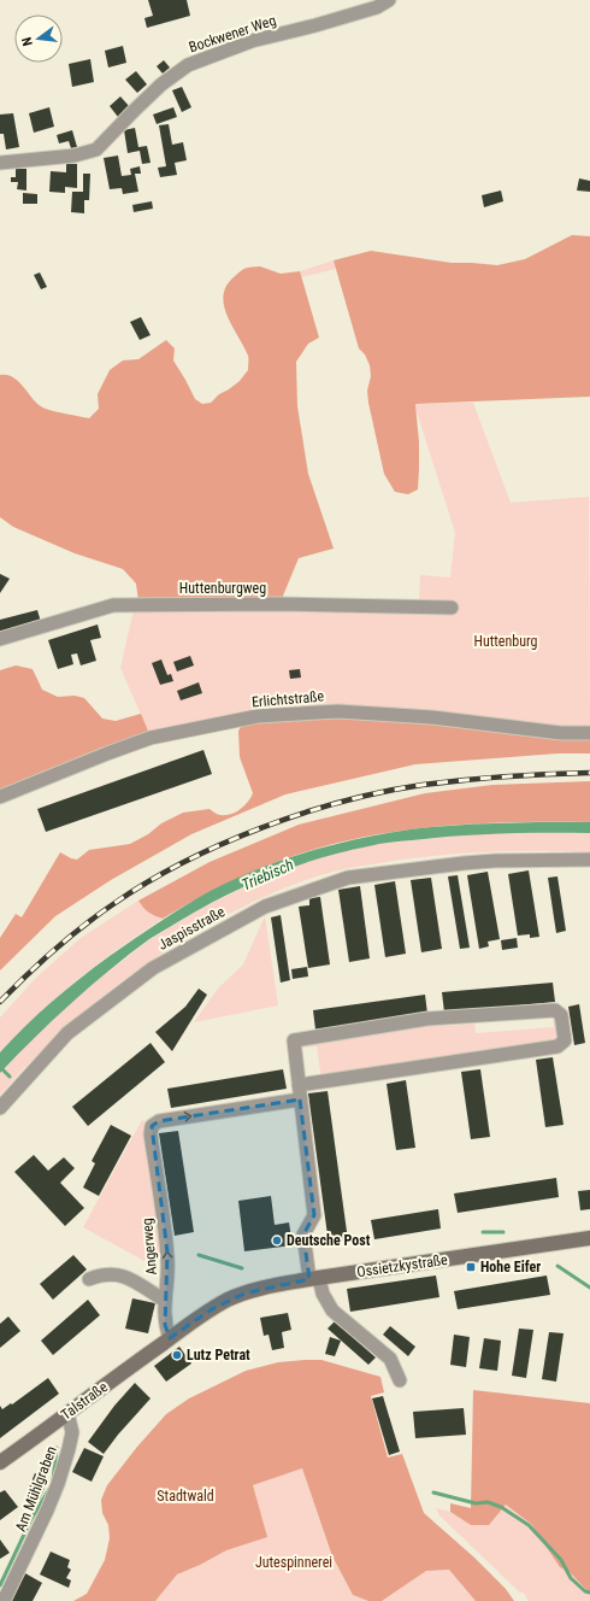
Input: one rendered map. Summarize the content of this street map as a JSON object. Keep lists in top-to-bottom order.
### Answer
{
  "streets": {
    "main road": ["Ossietzkystraße", "Talstraße"],
    "street": [
      "Bockwener Weg",
      "Huttenburgweg",
      "Erlichtstraße",
      "Jaspisstraße",
      "Angerweg",
      "Am Mühlgraben"
    ]
  },
  "crossings": [
    ["Ossietzkystraße", "Talstraße"],
    ["Talstraße", "Am Mühlgraben"]
  ],
  "water": ["Triebisch"],
  "parks": ["Huttenburg", "Stadtwald", "Jutespinnerei"],
  "places": {
    "other": ["Deutsche Post", "Lutz Petrat"],
    "transit": ["Hohe Eifer"]
  },
  "north": "left"
}
